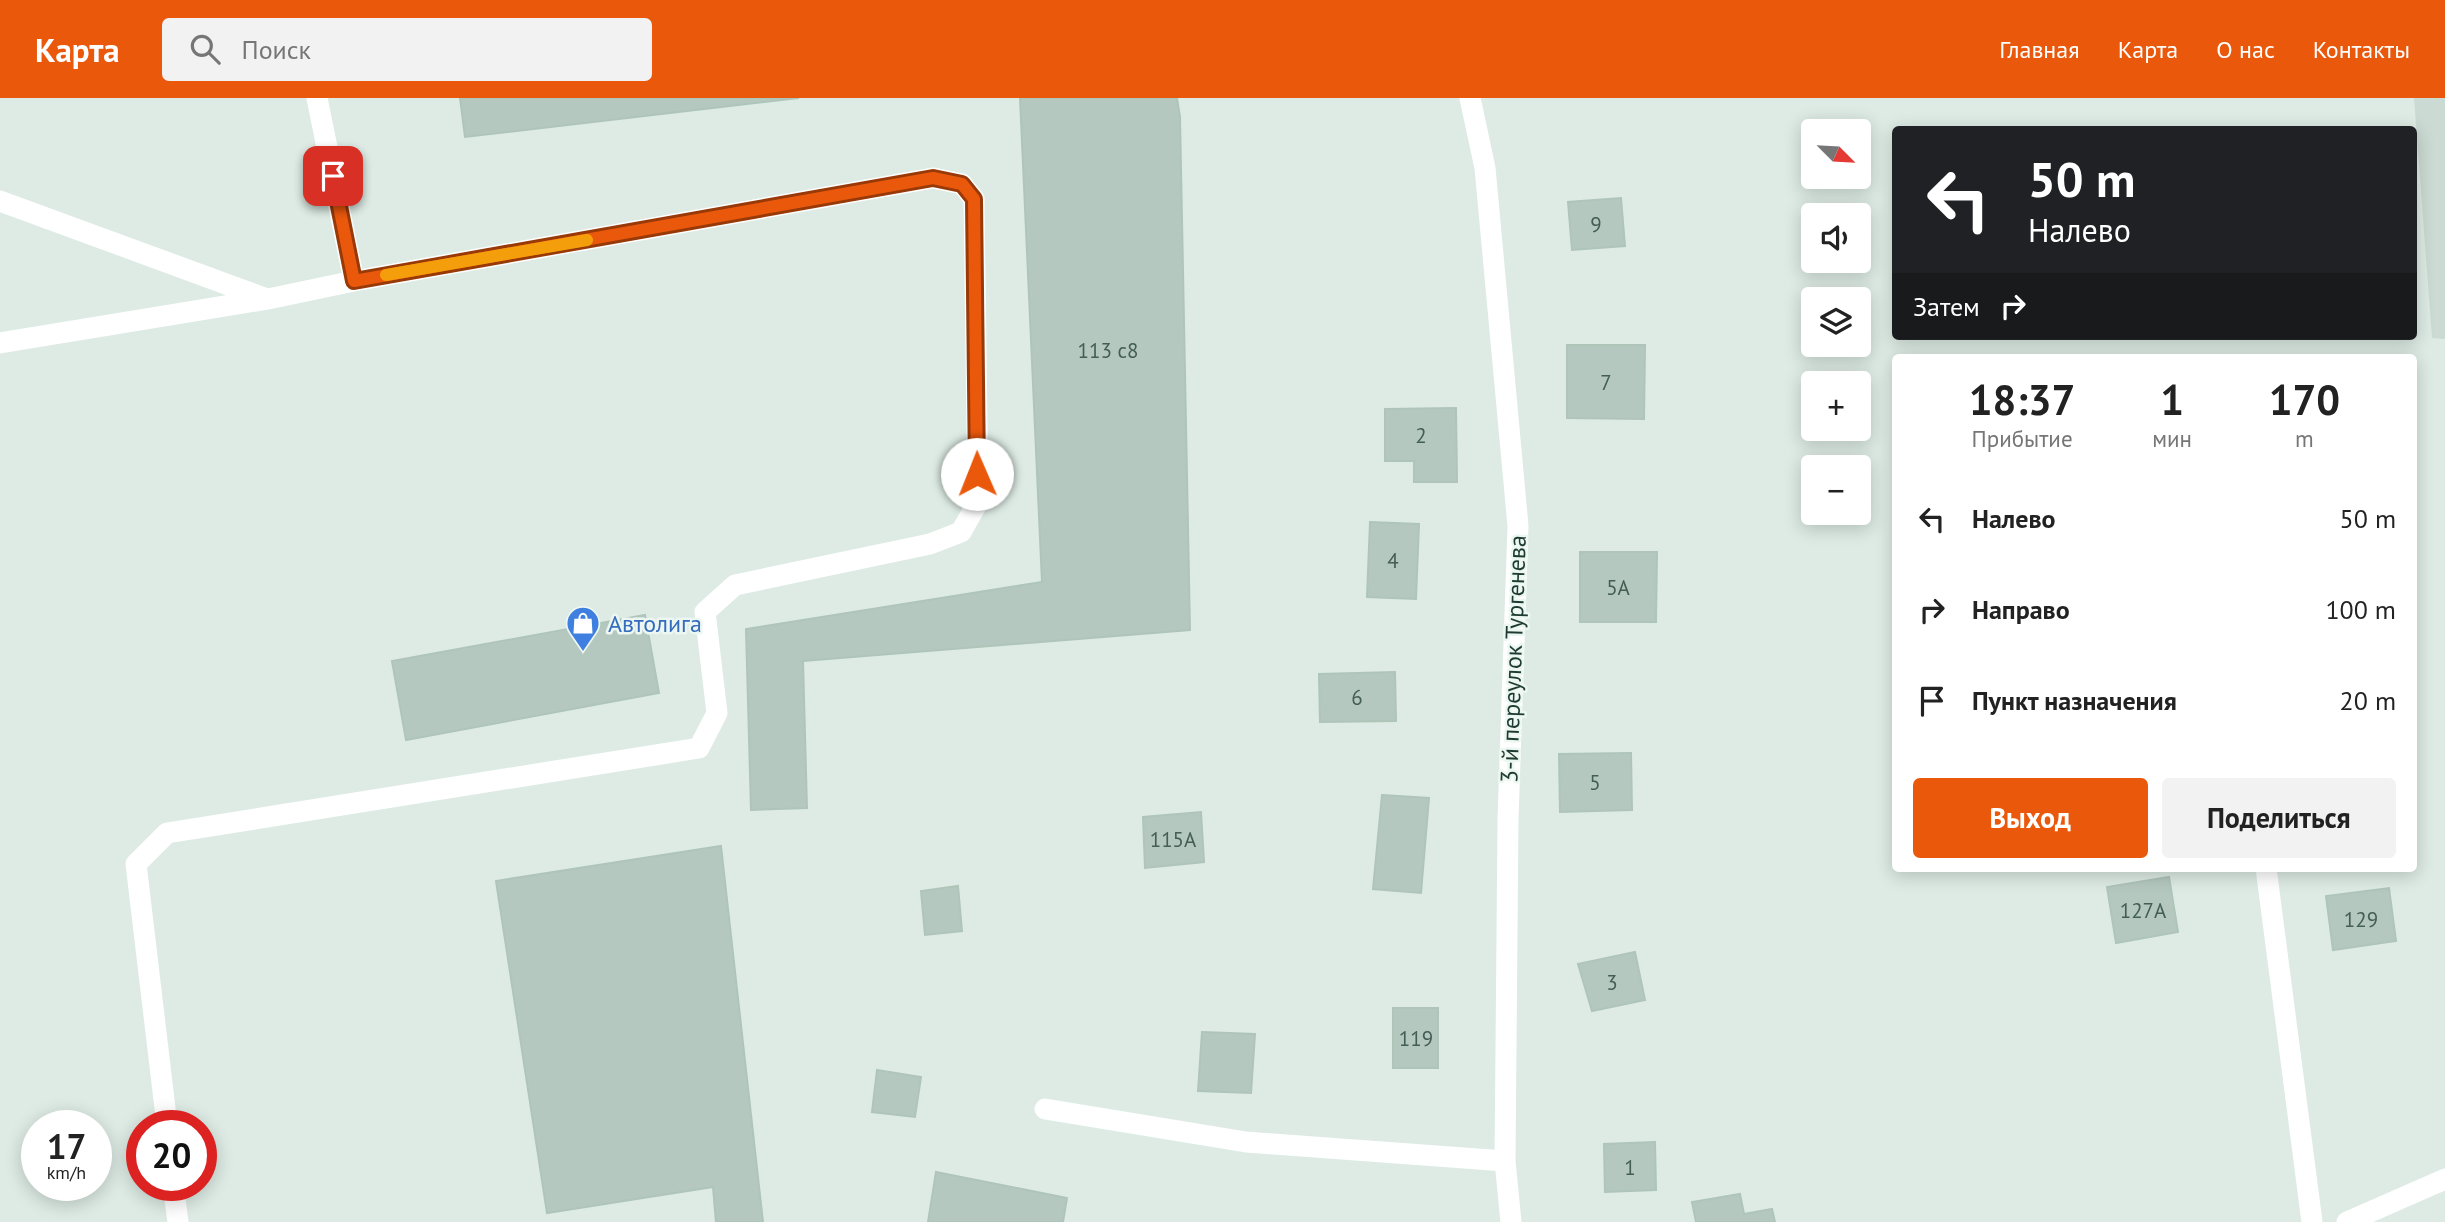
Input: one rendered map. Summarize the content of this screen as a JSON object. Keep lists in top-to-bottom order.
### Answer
{
  "streets": {
    "street": ["3-й переулок Тургенева"]
  },
  "places": {
    "shop": ["Автолига"]
  },
  "house_numbers": [
    "9",
    "113 с8",
    "7",
    "2",
    "4",
    "5А",
    "6",
    "5",
    "115А",
    "127А",
    "129",
    "3",
    "119",
    "1"
  ],
  "north": "bottom right",
  "page": {
    "header": "Карта",
    "search": "Поиск",
    "nav": [
      "Главная",
      "Карта",
      "О нас",
      "Контакты"
    ],
    "map_buttons": ["+", "−"],
    "turn": ["50 m", "Налево"],
    "then": "Затем",
    "eta": [
      "18:37",
      "Прибытие",
      "1",
      "мин",
      "170",
      "m"
    ],
    "list": [
      {
        "name": "Налево",
        "value": "50 m"
      },
      {
        "name": "Направо",
        "value": "100 m"
      },
      {
        "name": "Пункт назначения",
        "value": "20 m"
      }
    ],
    "buttons": ["Выход", "Поделиться"],
    "speed": "17 km/h",
    "limit": "20"
  }
}
